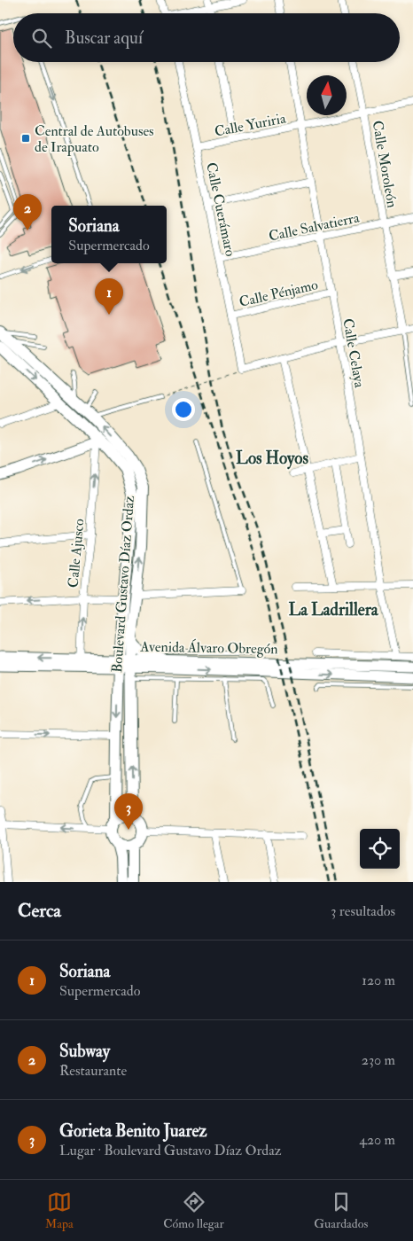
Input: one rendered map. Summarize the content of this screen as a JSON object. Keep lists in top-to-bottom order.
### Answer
{
  "streets": {
    "main road": ["Boulevard Gustavo Díaz Ordaz"],
    "street": [
      "Calle Yuriria",
      "Calle Moroleón",
      "Calle Cuerámaro",
      "Calle Salvatierra",
      "Calle Pénjamo",
      "Calle Celaya",
      "Calle Ajusco",
      "Avenida Álvaro Obregón"
    ]
  },
  "crossings": [
    ["Calle Yuriria", "Calle Moroleón"],
    ["Calle Yuriria", "Calle Cuerámaro"],
    ["Calle Yuriria", "Calle Celaya"],
    ["Calle Moroleón", "Calle Salvatierra"],
    ["Calle Cuerámaro", "Calle Salvatierra"],
    ["Calle Cuerámaro", "Calle Pénjamo"],
    ["Calle Salvatierra", "Calle Celaya"],
    ["Calle Pénjamo", "Calle Celaya"],
    ["Calle Ajusco", "Boulevard Gustavo Díaz Ordaz"],
    ["Calle Ajusco", "Avenida Álvaro Obregón"],
    ["Boulevard Gustavo Díaz Ordaz", "Avenida Álvaro Obregón"]
  ],
  "one_way": ["Calle Ajusco"],
  "districts": ["Los Hoyos", "La Ladrillera"],
  "places": {
    "transit": ["Central de Autobuses de Irapuato"]
  },
  "north": "top",
  "page": {
    "search": "Buscar aquí",
    "pins": ["2", "1", "3"],
    "popup": ["Soriana", "Supermercado"],
    "heading": ["Cerca", "3 resultados"],
    "list": [
      {
        "mark": "1",
        "name": "Soriana",
        "note": "Supermercado",
        "value": "120 m"
      },
      {
        "mark": "2",
        "name": "Subway",
        "note": "Restaurante",
        "value": "230 m"
      },
      {
        "mark": "3",
        "name": "Gorieta Benito Juarez",
        "note": "Lugar · Boulevard Gustavo Díaz Ordaz",
        "value": "420 m"
      }
    ],
    "nav": ["Mapa", "Cómo llegar", "Guardados"]
  }
}
